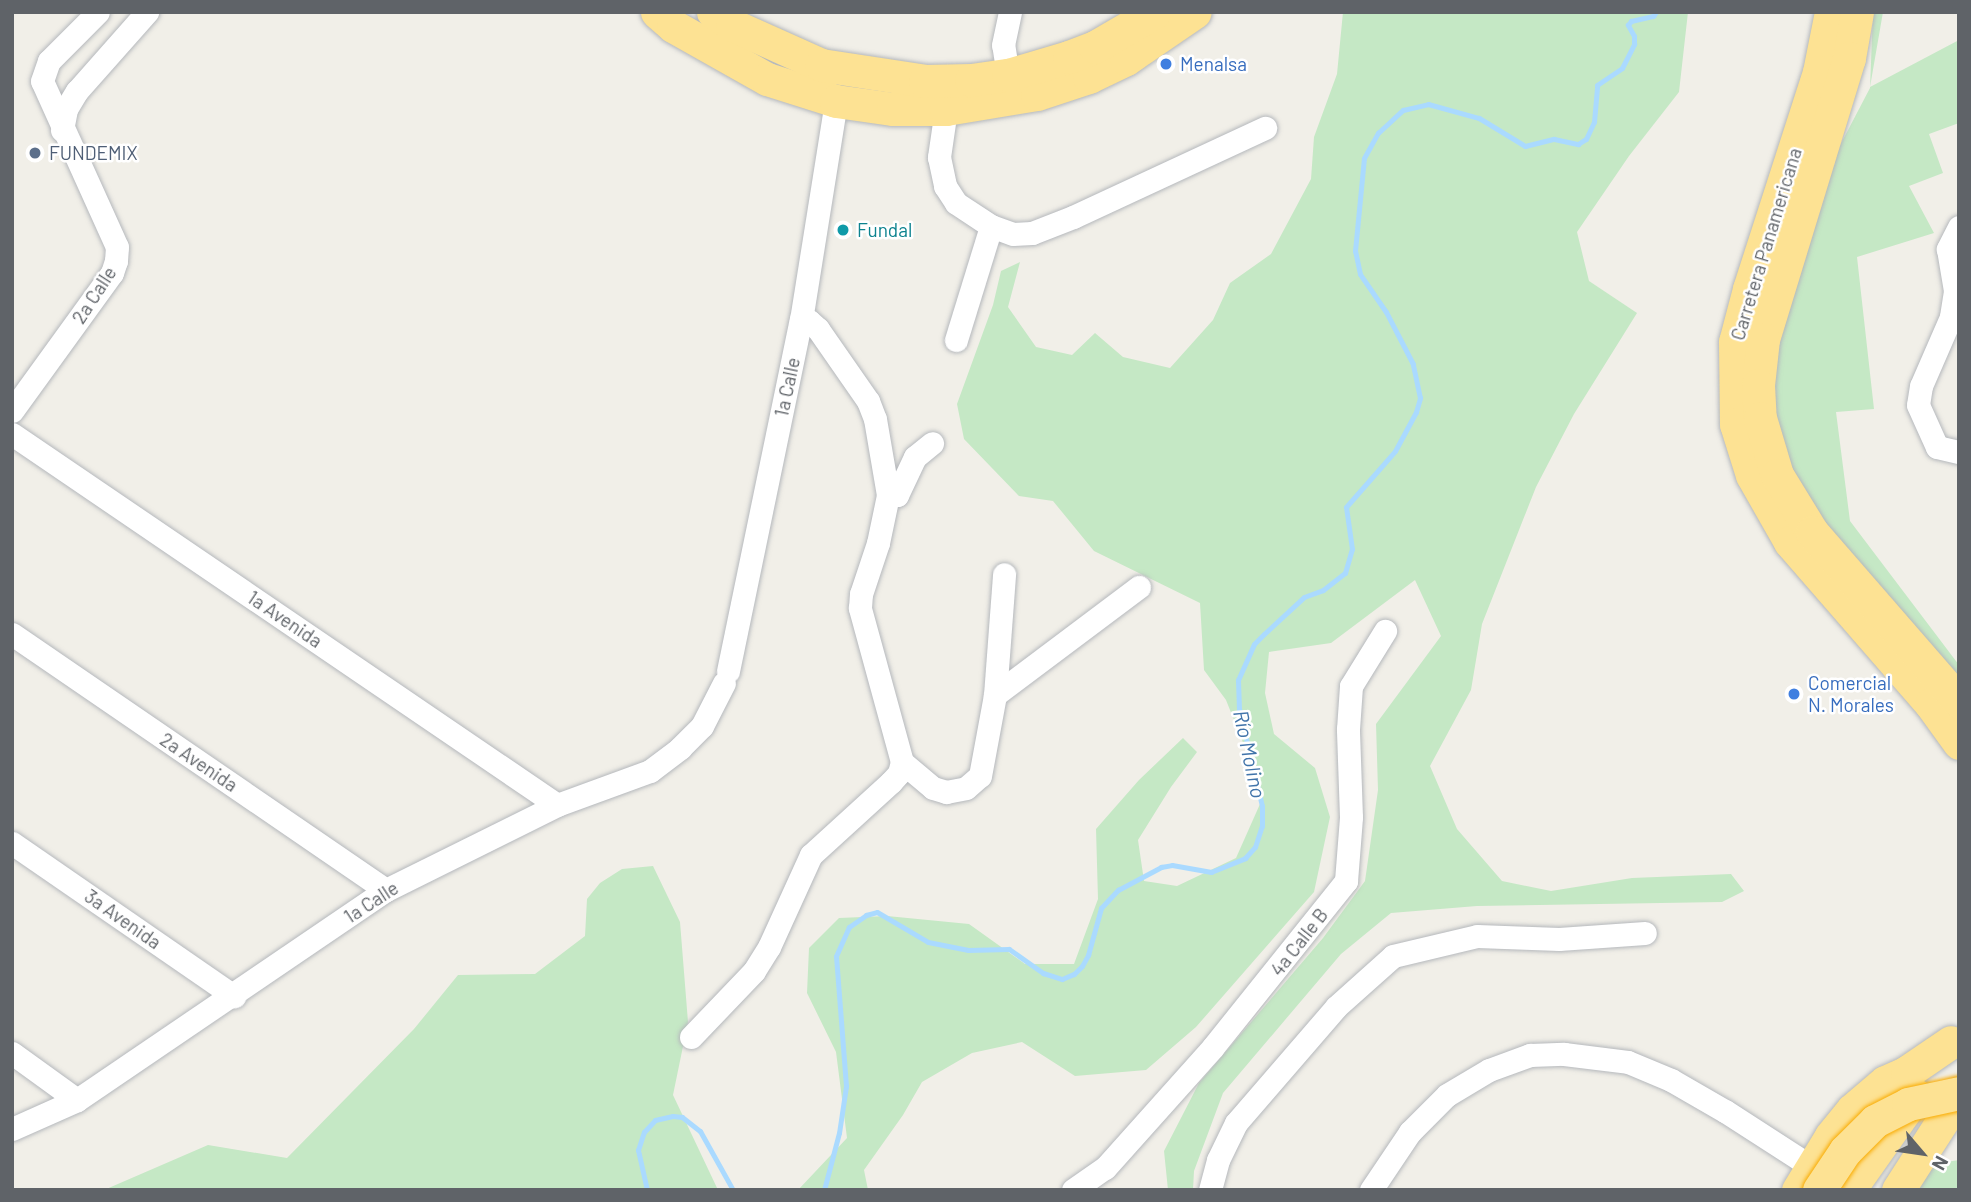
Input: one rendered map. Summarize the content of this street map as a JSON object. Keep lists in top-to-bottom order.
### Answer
{
  "streets": {
    "highway": ["Carretera Panamericana"],
    "street": [
      "2a Calle",
      "1a Calle",
      "1a Avenida",
      "2a Avenida",
      "3a Avenida",
      "4a Calle B"
    ]
  },
  "crossings": [
    ["1a Calle", "1a Avenida"],
    ["1a Calle", "2a Avenida"],
    ["1a Calle", "3a Avenida"]
  ],
  "water": ["Río Molino"],
  "places": [
    "Menalsa",
    "FUNDEMIX",
    "Fundal",
    "Comercial N. Morales"
  ],
  "north": "bottom right"
}
